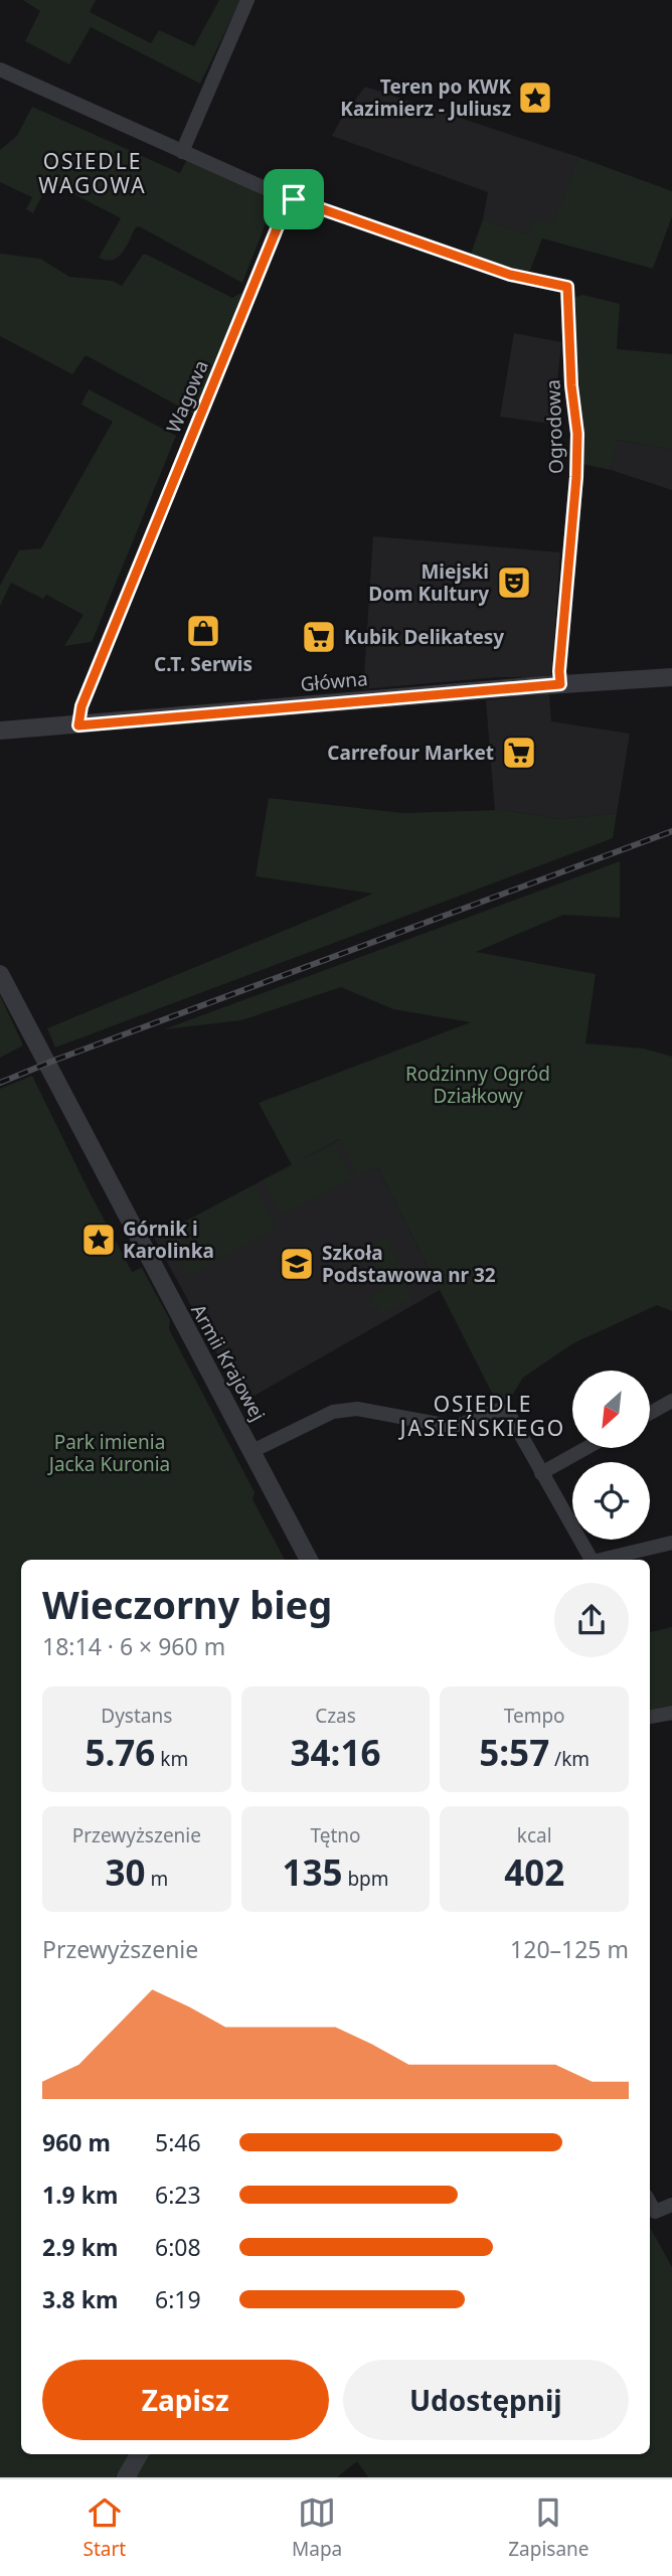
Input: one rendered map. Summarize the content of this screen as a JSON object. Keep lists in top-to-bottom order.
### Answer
{
  "streets": {
    "street": [
      "Wagowa",
      "Ogrodowa",
      "Główna",
      "Armii Krajowej"
    ]
  },
  "crossings": [
    ["Wagowa", "Ogrodowa"],
    ["Wagowa", "Główna"],
    ["Ogrodowa", "Główna"]
  ],
  "districts": ["OSIEDLE WAGOWA", "OSIEDLE JASIEŃSKIEGO"],
  "parks": ["Rodzinny Ogród Działkowy", "Park imienia Jacka Kuronia"],
  "places": {
    "place": ["Teren po KWK Kazimierz - Juliusz", "Górnik i Karolinka"],
    "theatre": ["Miejski Dom Kultury"],
    "shop": ["C.T. Serwis"],
    "supermarket": ["Kubik Delikatesy", "Carrefour Market"],
    "school or university": ["Szkoła Podstawowa nr 32"]
  },
  "north": "bottom left",
  "page": {
    "heading": ["Wieczorny bieg", "18:14 · 6 × 960 m"],
    "stats": [
      ["Dystans", "5.76 km"],
      ["Czas", "34:16"],
      ["Tempo", "5:57 /km"],
      ["Przewyższenie", "30 m"],
      ["Tętno", "135 bpm"],
      ["kcal", "402"]
    ],
    "chart": ["Przewyższenie", "120–125 m"],
    "list": [
      {
        "name": "960 m",
        "note": "5:46"
      },
      {
        "name": "1.9 km",
        "note": "6:23"
      },
      {
        "name": "2.9 km",
        "note": "6:08"
      },
      {
        "name": "3.8 km",
        "note": "6:19"
      }
    ],
    "buttons": ["Zapisz", "Udostępnij"],
    "tabs": ["Start", "Mapa", "Zapisane"]
  }
}
